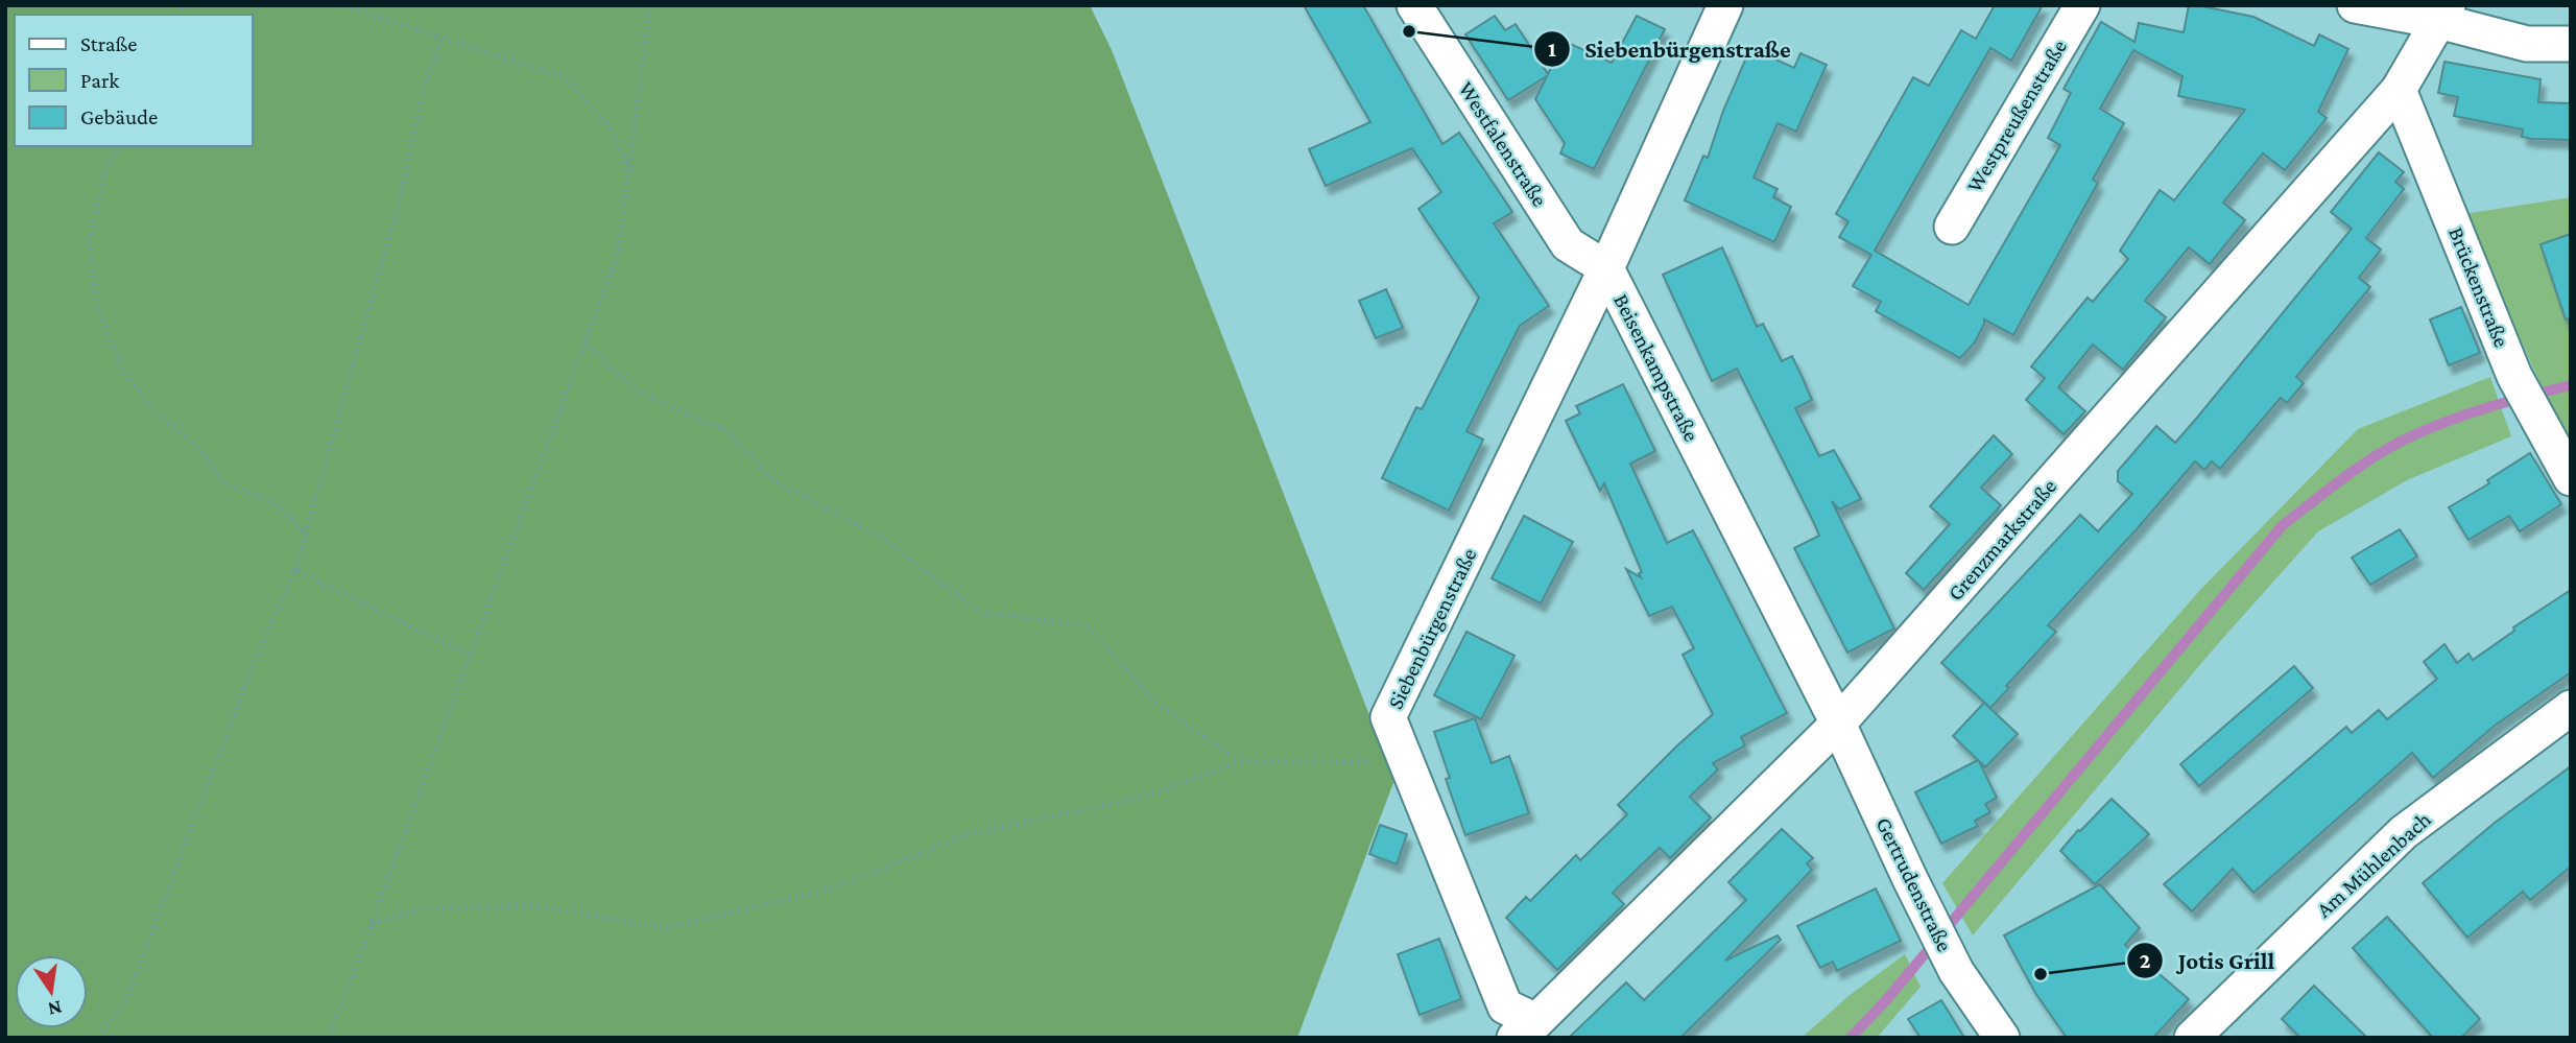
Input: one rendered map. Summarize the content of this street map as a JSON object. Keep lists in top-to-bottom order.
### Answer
{
  "streets": {
    "street": [
      "Westpreußenstraße",
      "Westfalenstraße",
      "Brückenstraße",
      "Beisenkampstraße",
      "Grenzmarkstraße",
      "Siebenbürgenstraße",
      "Am Mühlenbach",
      "Gertrudenstraße"
    ]
  },
  "crossings": [
    ["Westfalenstraße", "Beisenkampstraße"],
    ["Westfalenstraße", "Siebenbürgenstraße"],
    ["Brückenstraße", "Grenzmarkstraße"],
    ["Beisenkampstraße", "Grenzmarkstraße"],
    ["Beisenkampstraße", "Siebenbürgenstraße"],
    ["Beisenkampstraße", "Gertrudenstraße"],
    ["Grenzmarkstraße", "Siebenbürgenstraße"],
    ["Grenzmarkstraße", "Gertrudenstraße"]
  ],
  "places": ["Siebenbürgenstraße", "Jotis Grill"],
  "legend": ["Straße", "Park", "Gebäude"],
  "north": "bottom"
}
